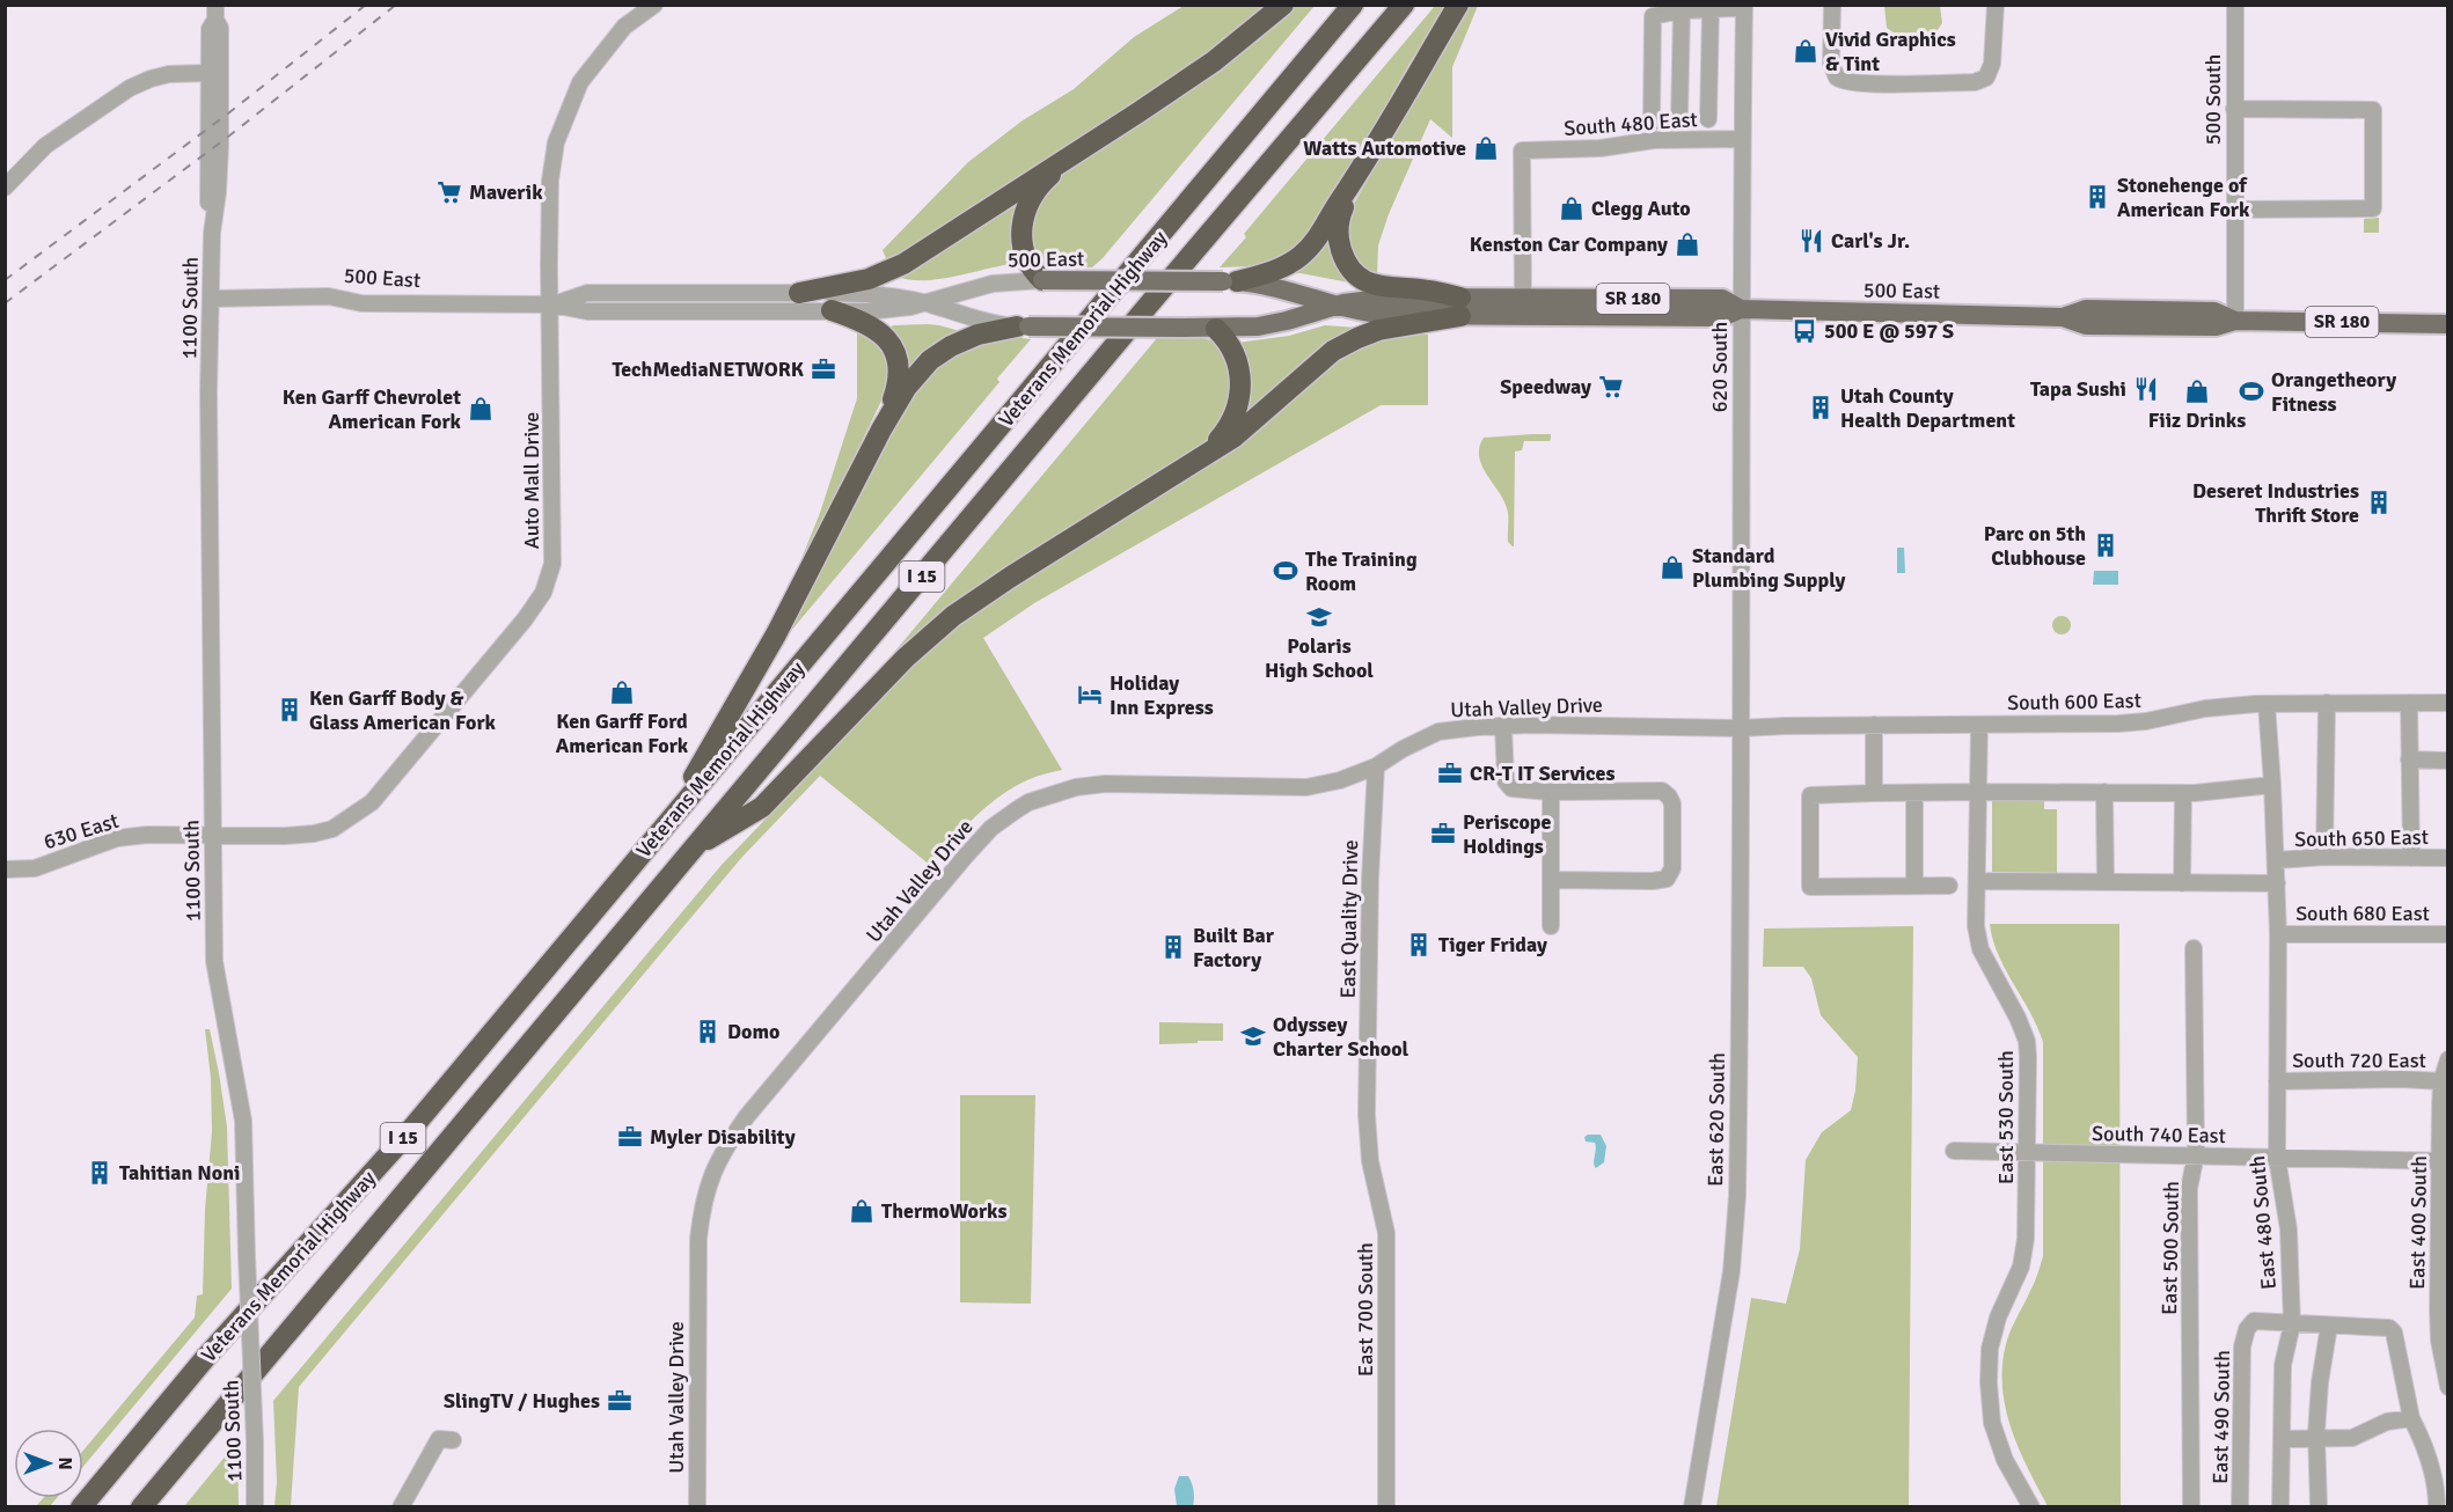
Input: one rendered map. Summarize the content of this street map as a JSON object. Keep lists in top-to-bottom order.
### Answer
{
  "streets": {
    "highway": ["Veterans Memorial Highway", "I 15"],
    "main road": ["500 East", "SR 180"],
    "street": [
      "500 South",
      "South 480 East",
      "1100 South",
      "620 South",
      "Auto Mall Drive",
      "South 600 East",
      "Utah Valley Drive",
      "630 East",
      "South 650 East",
      "South 680 East",
      "East Quality Drive",
      "South 720 East",
      "East 530 South",
      "East 620 South",
      "South 740 East",
      "East 480 South",
      "East 400 South",
      "East 500 South",
      "East 700 South",
      "East 490 South"
    ]
  },
  "crossings": [
    ["500 South", "500 East"],
    ["South 480 East", "500 East"],
    ["South 480 East", "620 South"],
    ["500 East", "1100 South"],
    ["500 East", "620 South"],
    ["500 East", "Auto Mall Drive"],
    ["1100 South", "Auto Mall Drive"],
    ["1100 South", "630 East"],
    ["620 South", "South 600 East"],
    ["620 South", "Utah Valley Drive"],
    ["620 South", "East 620 South"],
    ["Auto Mall Drive", "630 East"],
    ["South 600 East", "Utah Valley Drive"],
    ["South 600 East", "East 530 South"],
    ["South 600 East", "East 620 South"],
    ["South 600 East", "East 480 South"],
    ["Utah Valley Drive", "East Quality Drive"],
    ["Utah Valley Drive", "East 620 South"],
    ["South 650 East", "East 480 South"],
    ["South 680 East", "East 480 South"],
    ["East Quality Drive", "East 700 South"],
    ["South 720 East", "East 480 South"],
    ["South 720 East", "East 400 South"],
    ["East 530 South", "South 740 East"],
    ["South 740 East", "East 480 South"],
    ["South 740 East", "East 400 South"],
    ["South 740 East", "East 500 South"],
    ["East 480 South", "East 490 South"]
  ],
  "places": {
    "shop": [
      "Vivid Graphics & Tint",
      "Watts Automotive",
      "Clegg Auto",
      "Kenston Car Company",
      "Fiiz Drinks",
      "Ken Garff Chevrolet American Fork",
      "Standard Plumbing Supply",
      "Ken Garff Ford American Fork",
      "ThermoWorks"
    ],
    "supermarket": ["Maverik", "Speedway"],
    "building": [
      "Stonehenge of American Fork",
      "Utah County Health Department",
      "Deseret Industries Thrift Store",
      "Parc on 5th Clubhouse",
      "Ken Garff Body & Glass American Fork",
      "Tiger Friday",
      "Built Bar Factory",
      "Domo",
      "Tahitian Noni"
    ],
    "restaurant": ["Carl's Jr.", "Tapa Sushi"],
    "bus stop": ["500 E @ 597 S"],
    "office": [
      "TechMediaNETWORK",
      "CR-T IT Services",
      "Periscope Holdings",
      "Myler Disability",
      "SlingTV / Hughes"
    ],
    "sports": ["Orangetheory Fitness", "The Training Room"],
    "school or university": ["Polaris High School", "Odyssey Charter School"],
    "hotel": ["Holiday Inn Express"]
  },
  "north": "right"
}
